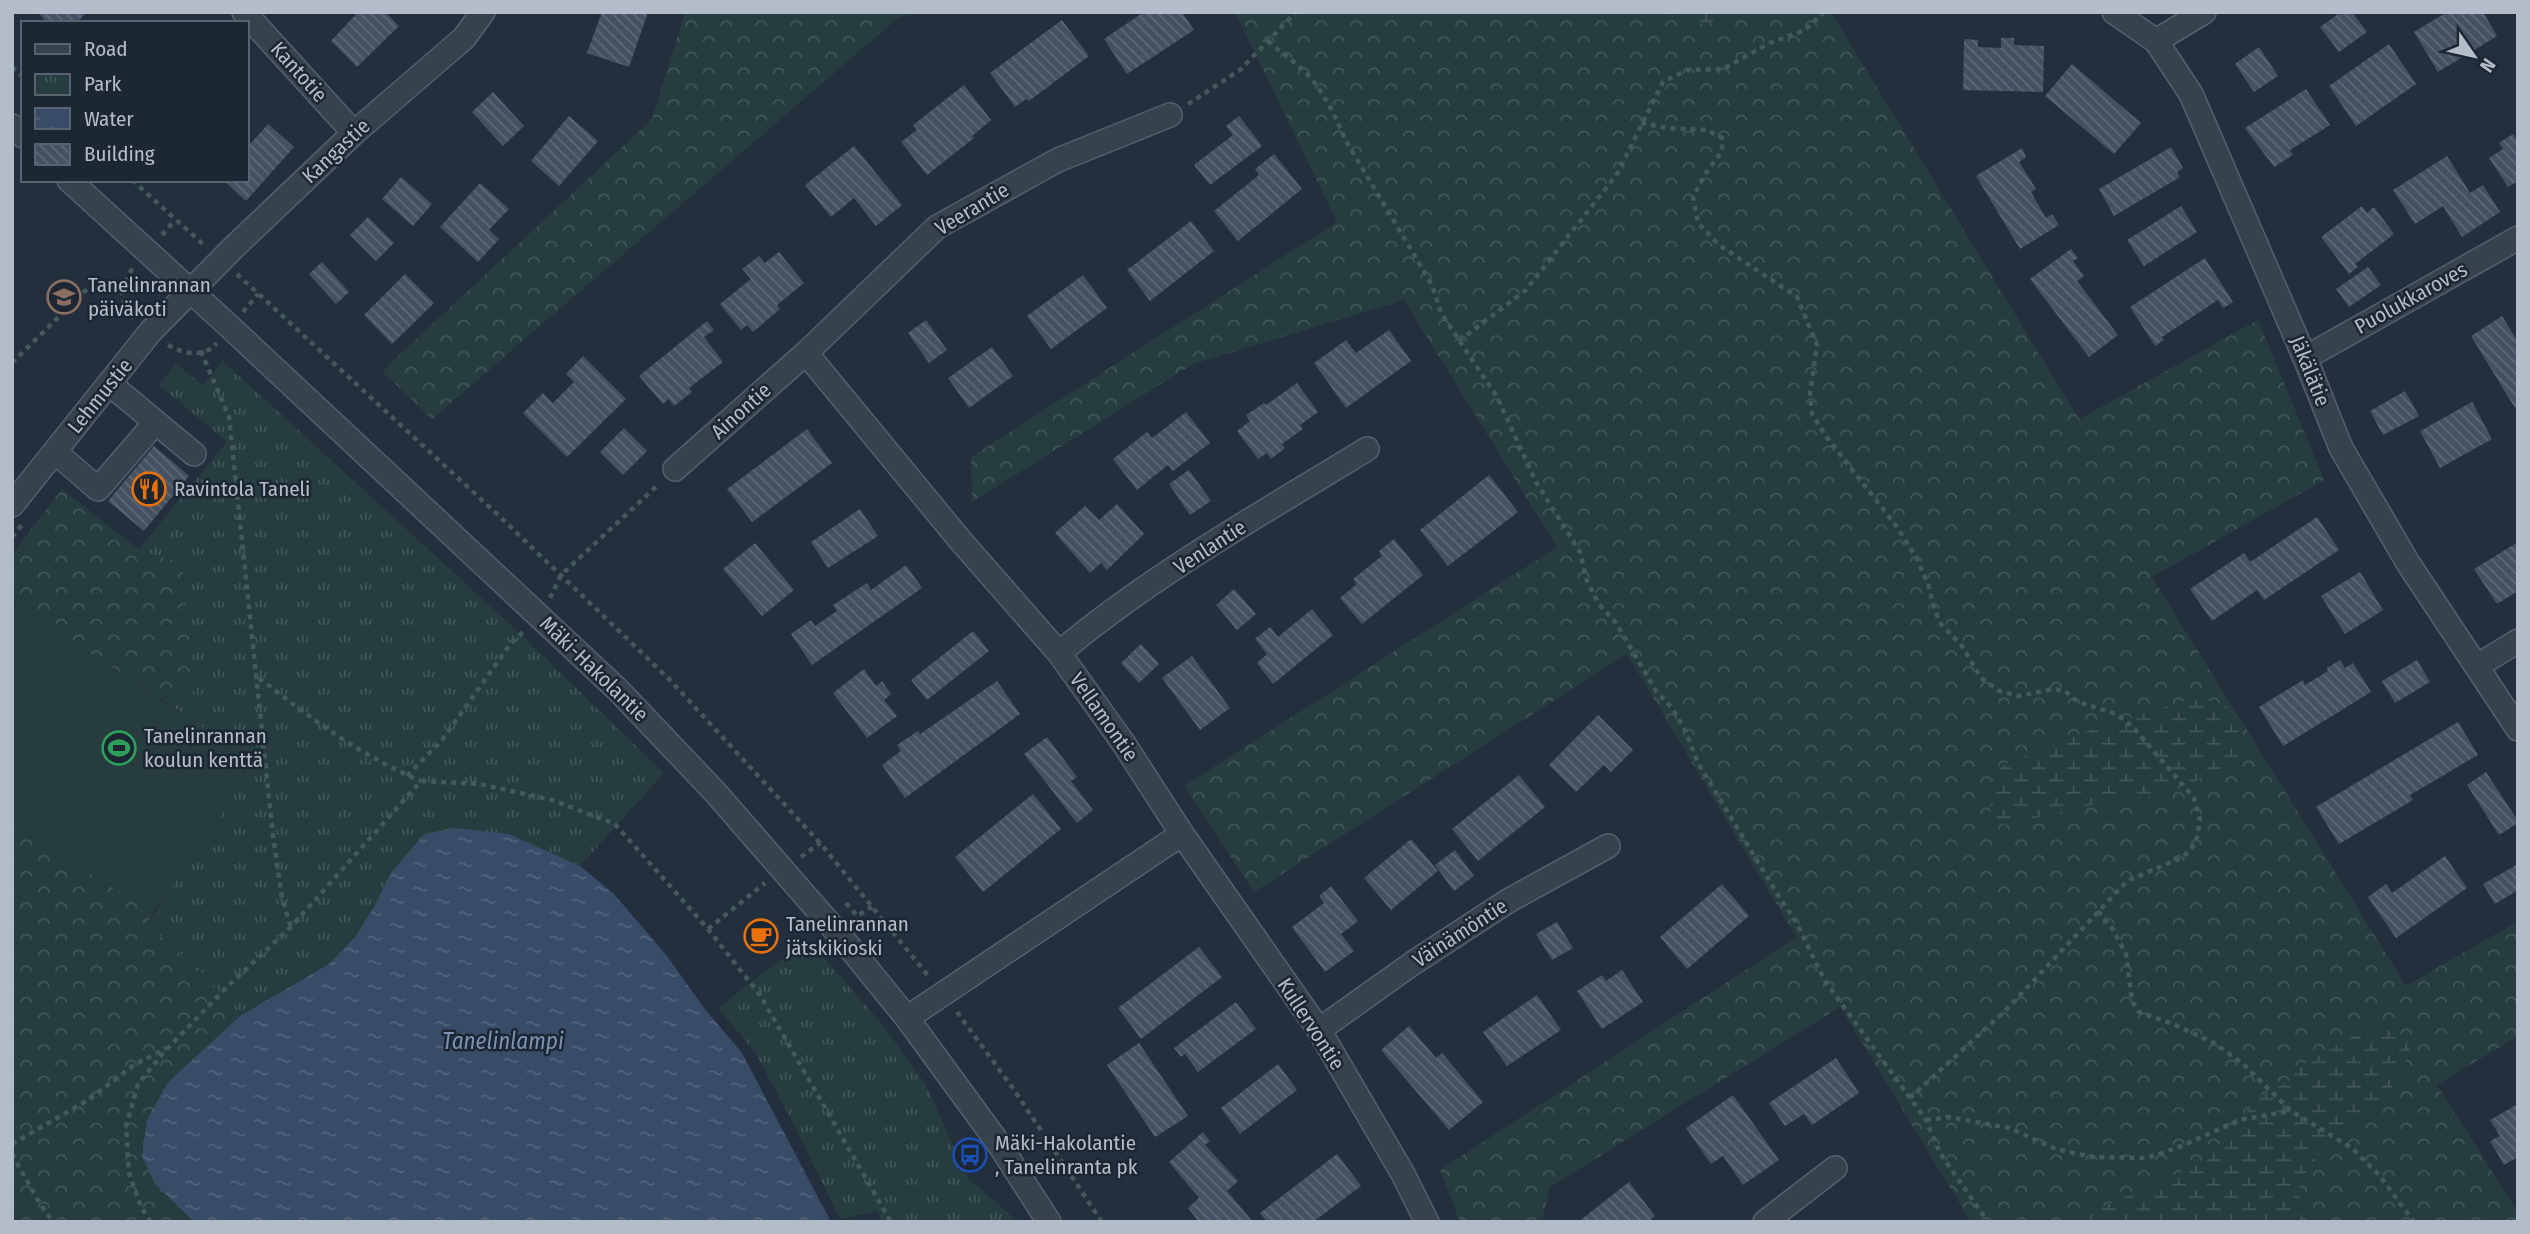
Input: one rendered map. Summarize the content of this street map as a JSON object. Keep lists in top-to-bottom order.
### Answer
{
  "streets": {
    "street": [
      "Kantotie",
      "Kangastie",
      "Veerantie",
      "Puolukkaroves",
      "Jäkälätie",
      "Lehmustie",
      "Ainontie",
      "Venlantie",
      "Mäki-Hakolantie",
      "Vellamontie",
      "Väinämöntie",
      "Kullervontie"
    ]
  },
  "crossings": [
    ["Kantotie", "Kangastie"],
    ["Kangastie", "Lehmustie"],
    ["Kangastie", "Mäki-Hakolantie"],
    ["Veerantie", "Ainontie"],
    ["Veerantie", "Vellamontie"],
    ["Puolukkaroves", "Jäkälätie"],
    ["Lehmustie", "Mäki-Hakolantie"],
    ["Ainontie", "Vellamontie"],
    ["Venlantie", "Vellamontie"],
    ["Vellamontie", "Kullervontie"],
    ["Väinämöntie", "Kullervontie"]
  ],
  "water": ["Tanelinlampi"],
  "places": {
    "school or university": ["Tanelinrannan päiväkoti"],
    "restaurant": ["Ravintola Taneli"],
    "sports": ["Tanelinrannan koulun kenttä"],
    "cafe": ["Tanelinrannan jätskikioski"],
    "bus stop": ["Mäki-Hakolantie , Tanelinranta pk"]
  },
  "legend": [
    "Road",
    "Park",
    "Water",
    "Building"
  ],
  "north": "bottom right"
}
